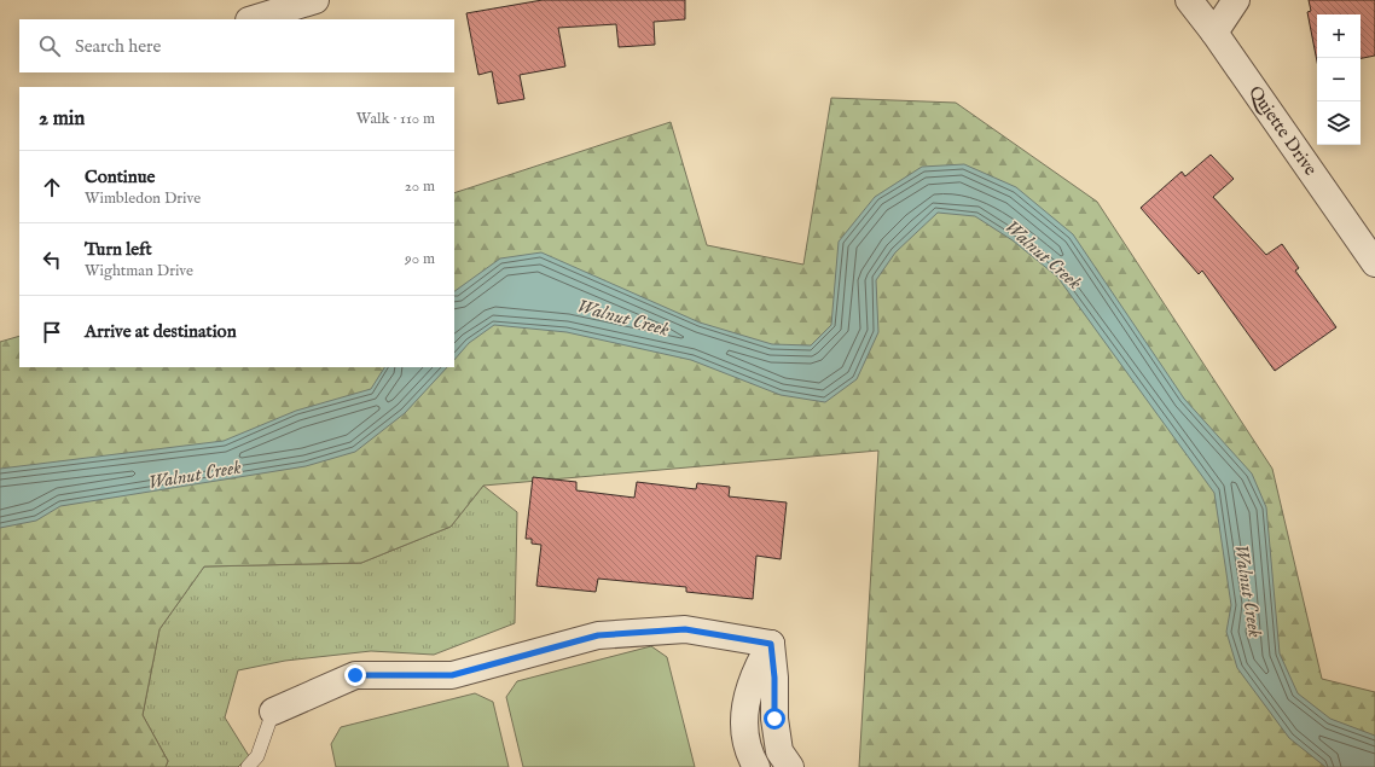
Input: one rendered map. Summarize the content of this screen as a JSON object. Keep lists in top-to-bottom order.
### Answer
{
  "streets": {
    "street": ["Quiette Drive"]
  },
  "water": ["Walnut Creek"],
  "page": {
    "map_buttons": ["+", "−"],
    "search": "Search here",
    "heading": ["2 min", "Walk · 110 m"],
    "list": [
      ["Continue", "Wimbledon Drive", "20 m"],
      ["Turn left", "Wightman Drive", "90 m"],
      "Arrive at destination"
    ]
  }
}
